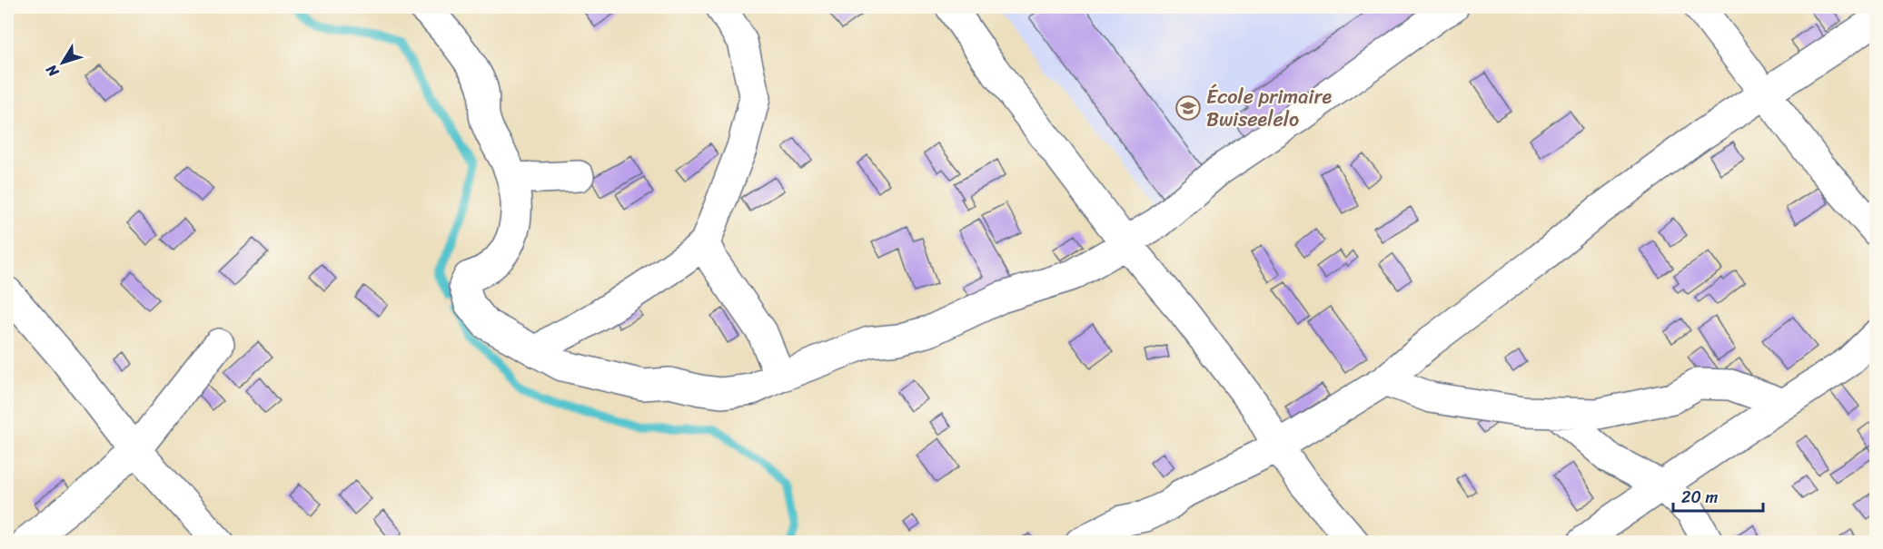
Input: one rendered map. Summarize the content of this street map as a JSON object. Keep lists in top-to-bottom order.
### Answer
{
  "places": {
    "school or university": ["École primaire Bwiseelelo"]
  },
  "scale_bar": "20 m",
  "north": "bottom left"
}
